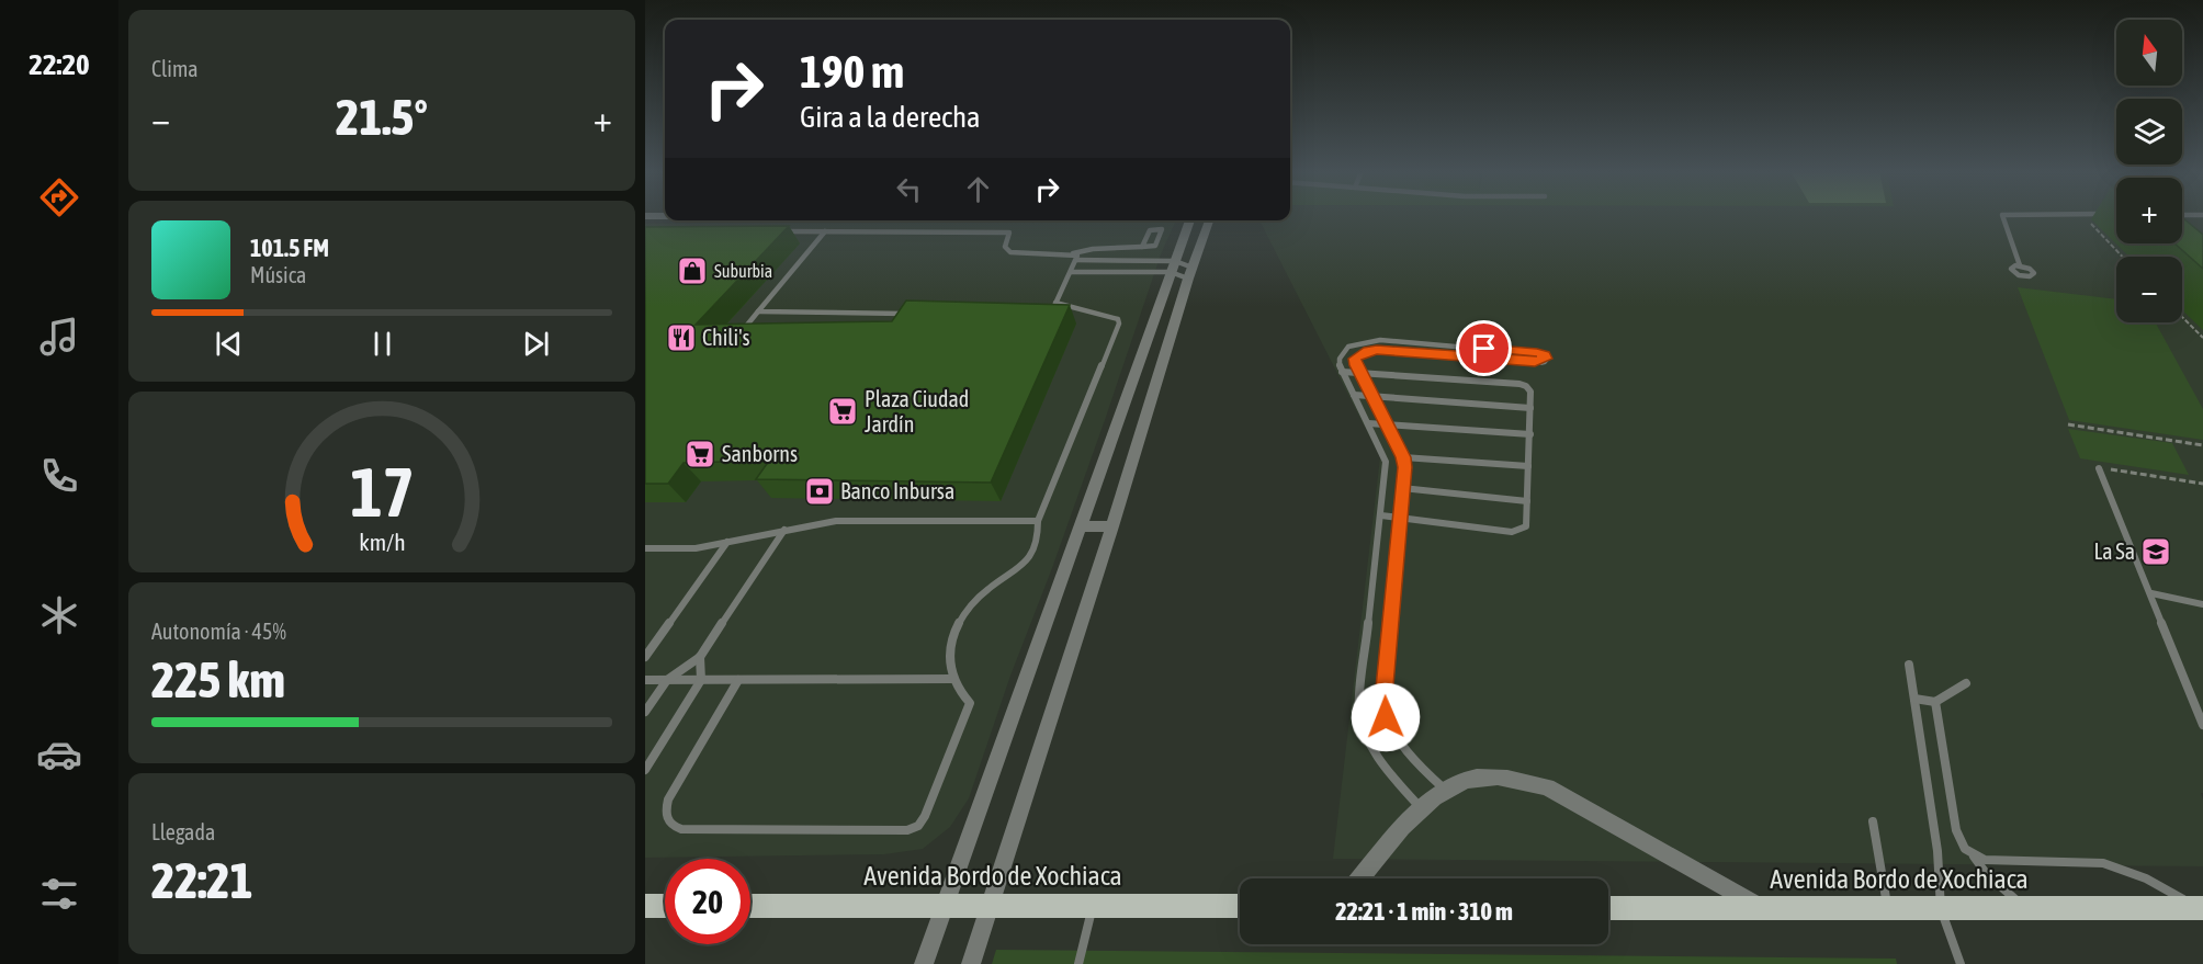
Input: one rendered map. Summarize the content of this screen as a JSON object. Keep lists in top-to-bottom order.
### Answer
{
  "streets": {
    "main road": ["Avenida Bordo de Xochiaca"]
  },
  "places": {
    "shop": ["Suburbia"],
    "restaurant": ["Chili's"],
    "supermarket": ["Plaza Ciudad Jardín", "Sanborns"],
    "bank": ["Banco Inbursa"],
    "school or university": ["La Sa"]
  },
  "north": "top",
  "page": {
    "tabs": "22:20",
    "tile": [
      "Clima",
      ["Autonomía · 45%", "225 km"],
      ["Llegada", "22:21"]
    ],
    "map_buttons": ["+", "−"],
    "turn": ["190 m", "Gira a la derecha"],
    "heat": ["−", "21.5°", "+"],
    "song": ["101.5 FM", "Música"],
    "limit": "20",
    "trip": "22:21 · 1 min · 310 m",
    "gauge": ["17", "km/h"]
  }
}
